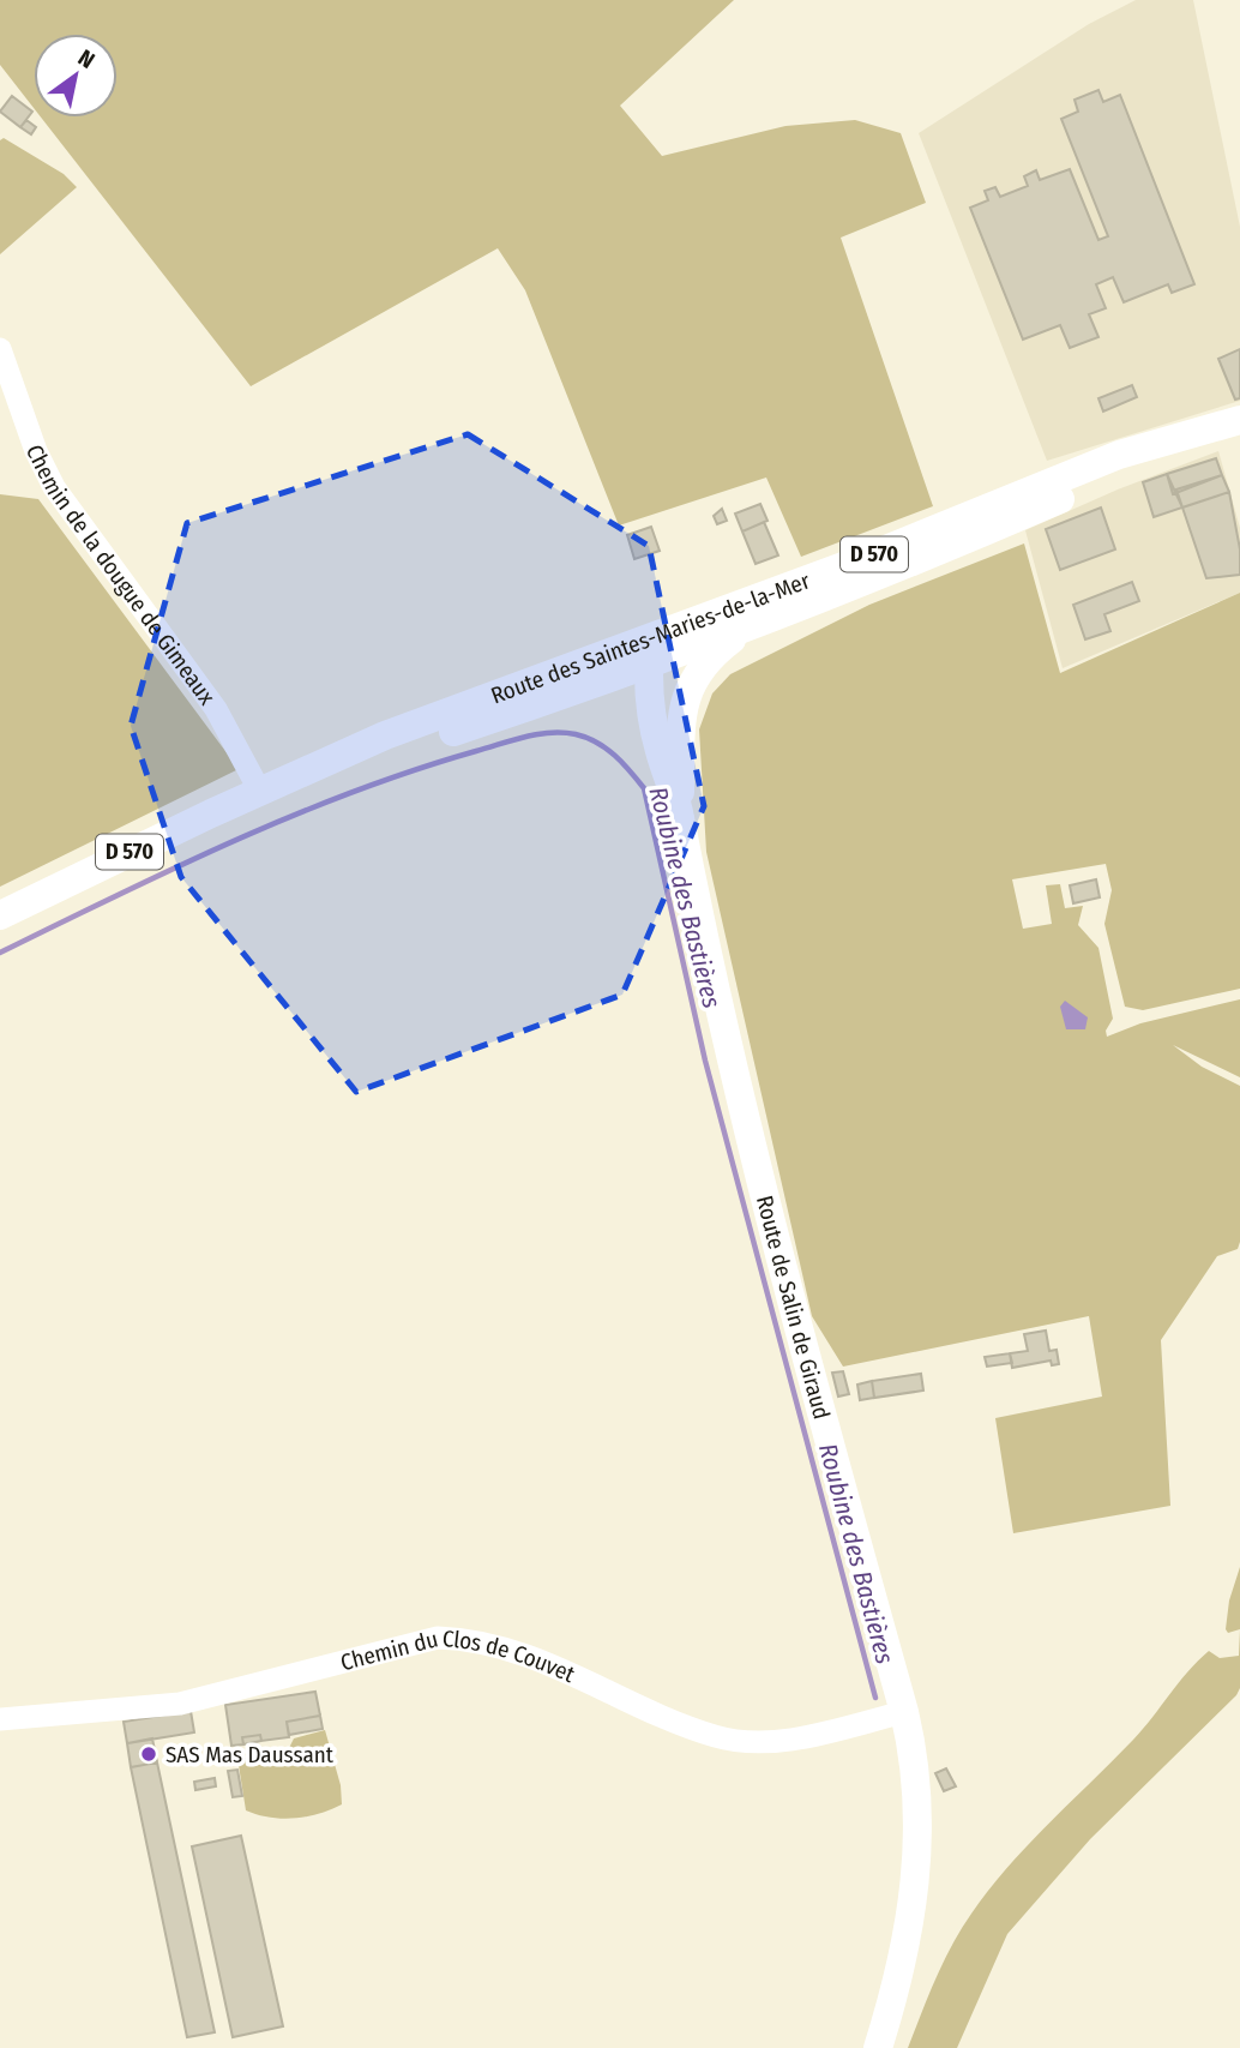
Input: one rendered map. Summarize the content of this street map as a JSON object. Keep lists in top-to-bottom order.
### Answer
{
  "streets": {
    "main road": ["D 570", "Route des Saintes-Maries-de-la-Mer", "Route de Salin de Giraud"],
    "street": ["Chemin de la dougue de Gimeaux", "Chemin du Clos de Couvet"]
  },
  "crossings": [
    ["Chemin de la dougue de Gimeaux", "Route des Saintes-Maries-de-la-Mer"],
    ["Route des Saintes-Maries-de-la-Mer", "Route de Salin de Giraud"],
    ["Route de Salin de Giraud", "Chemin du Clos de Couvet"]
  ],
  "water": ["Roubine des Bastières"],
  "places": ["SAS Mas Daussant"],
  "north": "top right"
}
